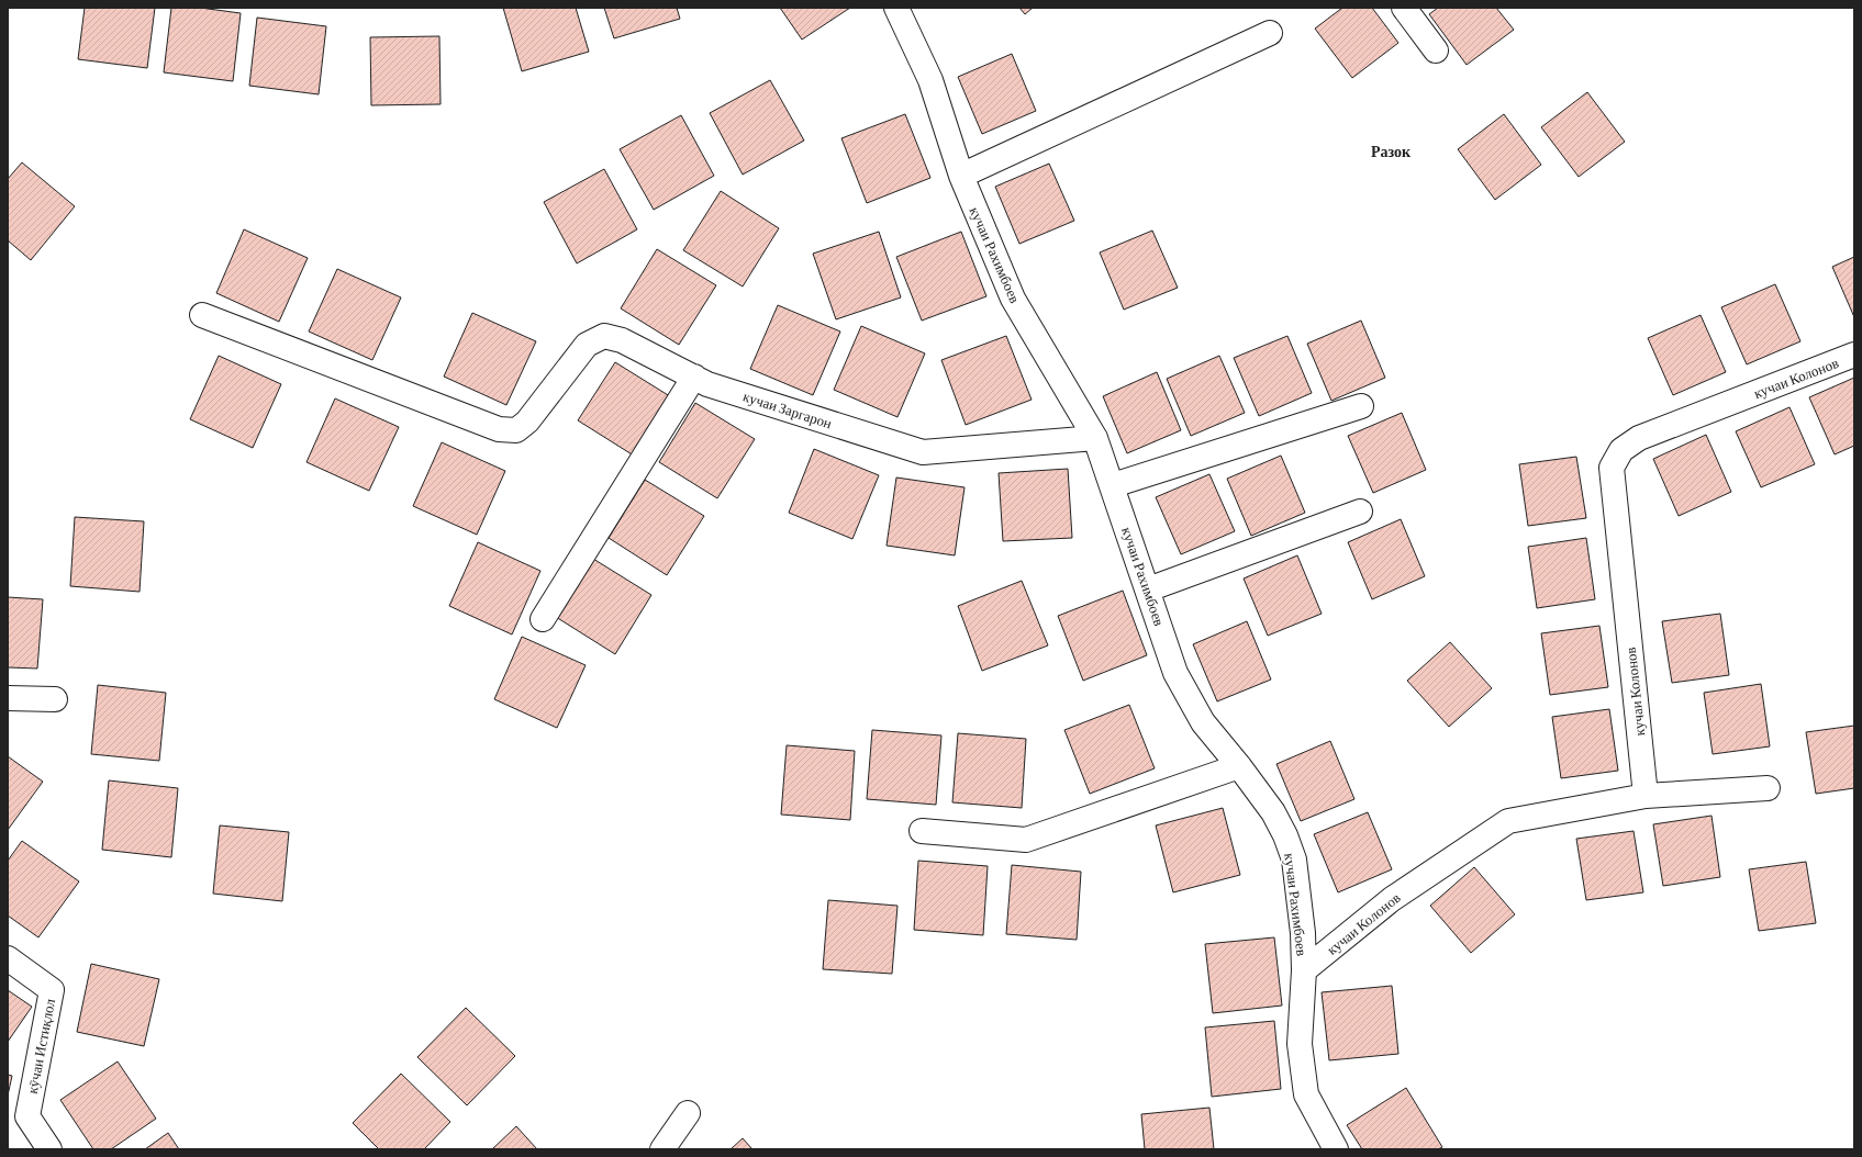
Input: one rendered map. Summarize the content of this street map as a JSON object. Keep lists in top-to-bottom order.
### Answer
{
  "streets": {
    "street": [
      "кучаи Рахимбоев",
      "кучаи Колонов",
      "кучаи Заргарон",
      "кӯчаи Истиқлол"
    ]
  },
  "crossings": [
    ["кучаи Рахимбоев", "кучаи Колонов"],
    ["кучаи Рахимбоев", "кучаи Заргарон"]
  ],
  "districts": ["Разок"]
}
